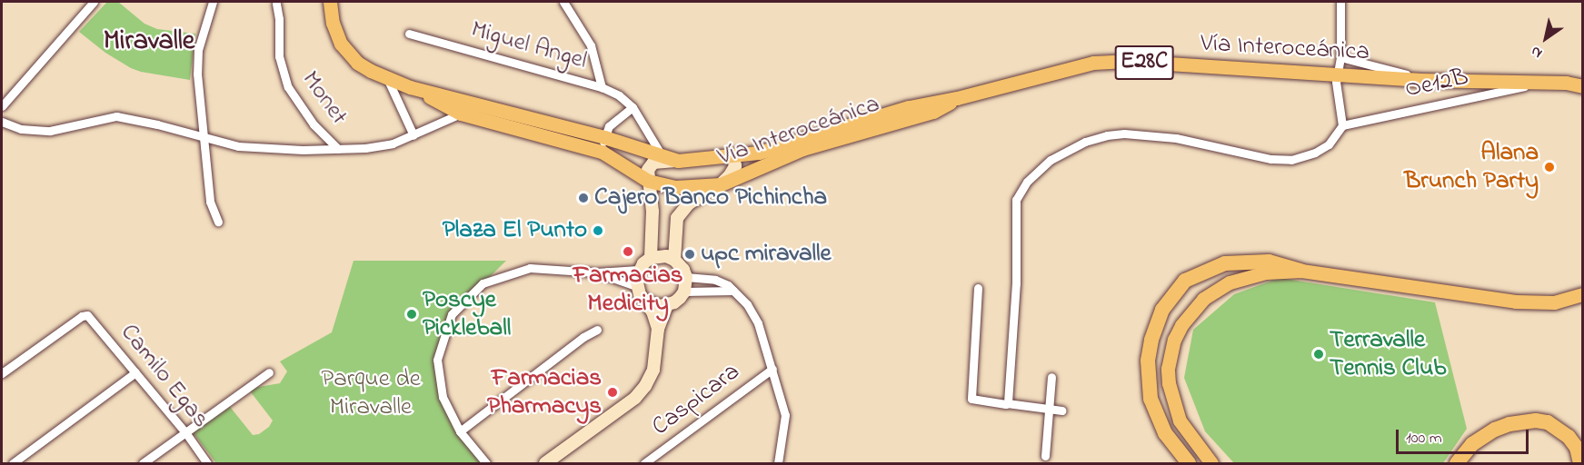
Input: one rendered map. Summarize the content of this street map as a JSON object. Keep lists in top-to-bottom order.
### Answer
{
  "streets": {
    "main road": ["Vía Interoceánica", "E28C"],
    "street": [
      "Miguel Angel",
      "Oe12B",
      "Monet",
      "Camilo Egas",
      "Caspicara"
    ]
  },
  "crossings": [
    ["Miguel Angel", "Vía Interoceánica"],
    ["Vía Interoceánica", "Oe12B"]
  ],
  "districts": ["Miravalle"],
  "parks": ["Parque de Miravalle"],
  "places": [
    "Alana Brunch Party",
    "Cajero Banco Pichincha",
    "Plaza El Punto",
    "Farmacias Medicity",
    "upc miravalle",
    "Poscye Pickleball",
    "Terravalle Tennis Club",
    "Farmacias Pharmacys"
  ],
  "scale_bar": "100 m",
  "north": "bottom left"
}
